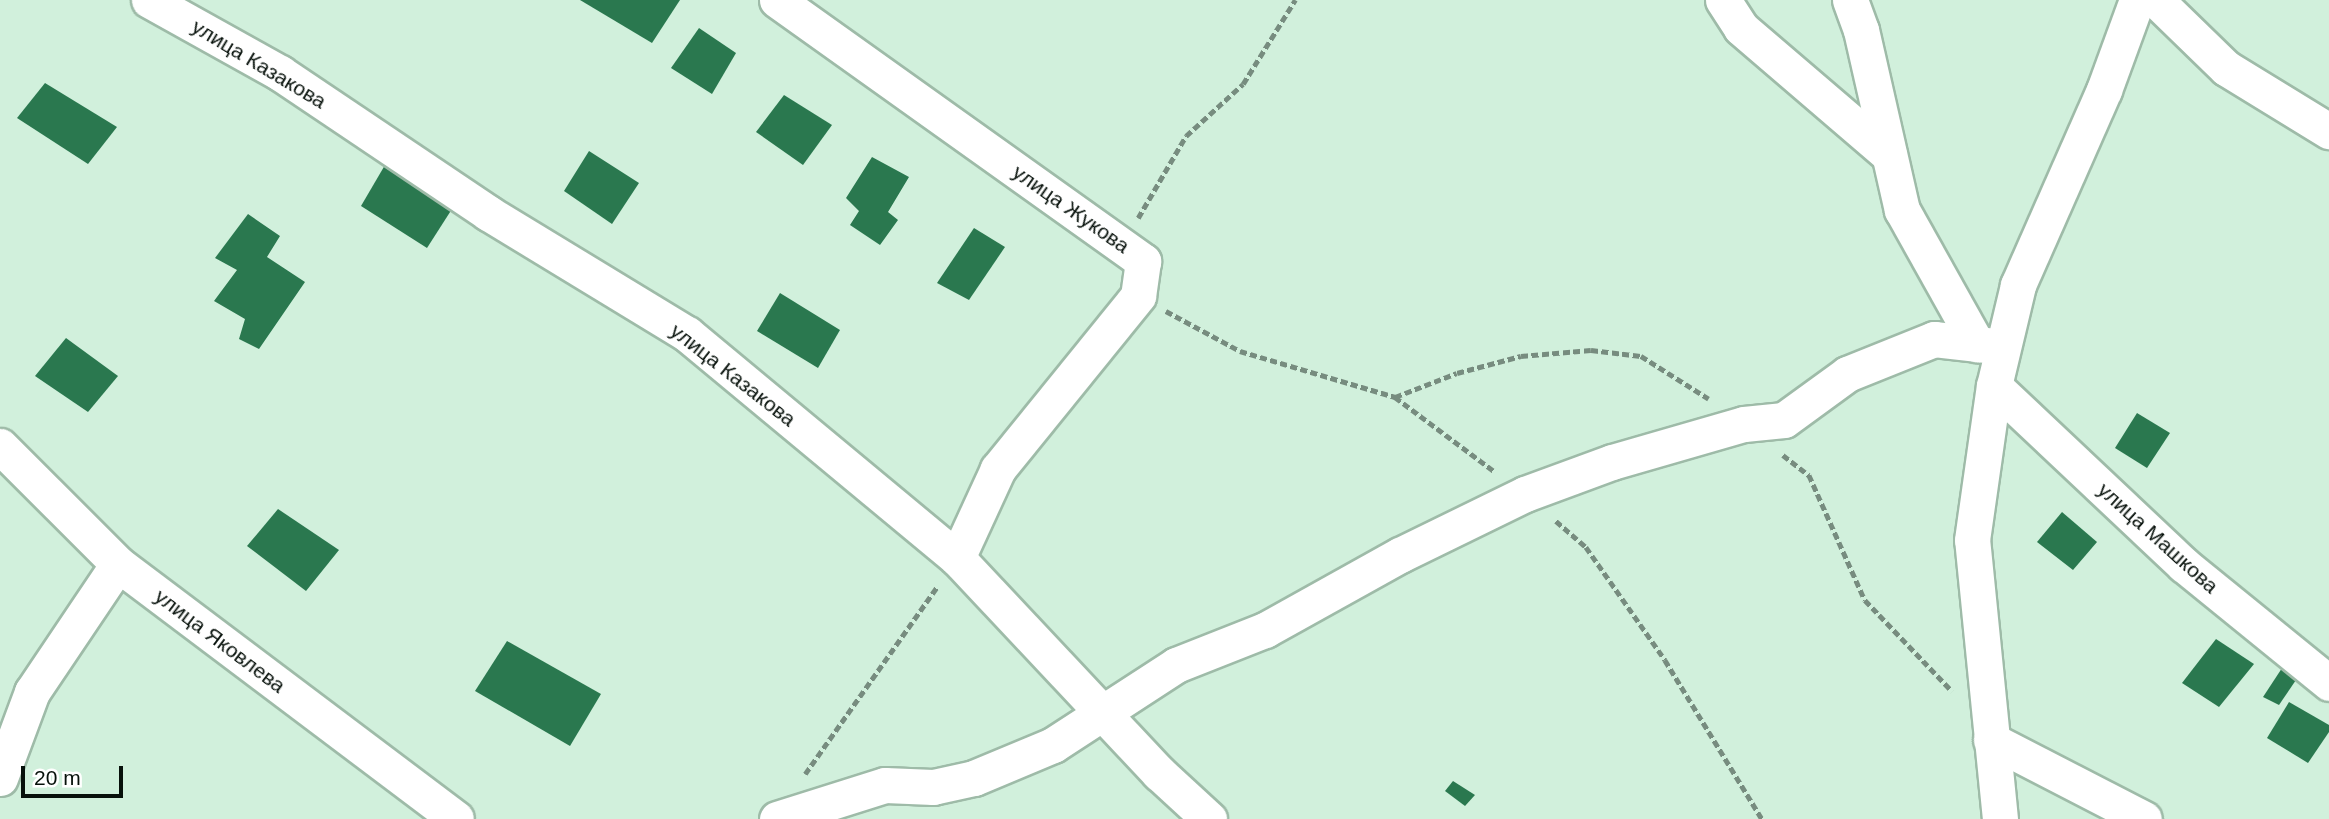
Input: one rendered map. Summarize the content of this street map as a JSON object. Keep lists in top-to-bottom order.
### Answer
{
  "streets": {
    "street": [
      "улица Казакова",
      "улица Жукова",
      "улица Машкова",
      "улица Яковлева"
    ]
  },
  "crossings": [
    ["улица Казакова", "улица Жукова"]
  ],
  "scale_bar": "20 m"
}
